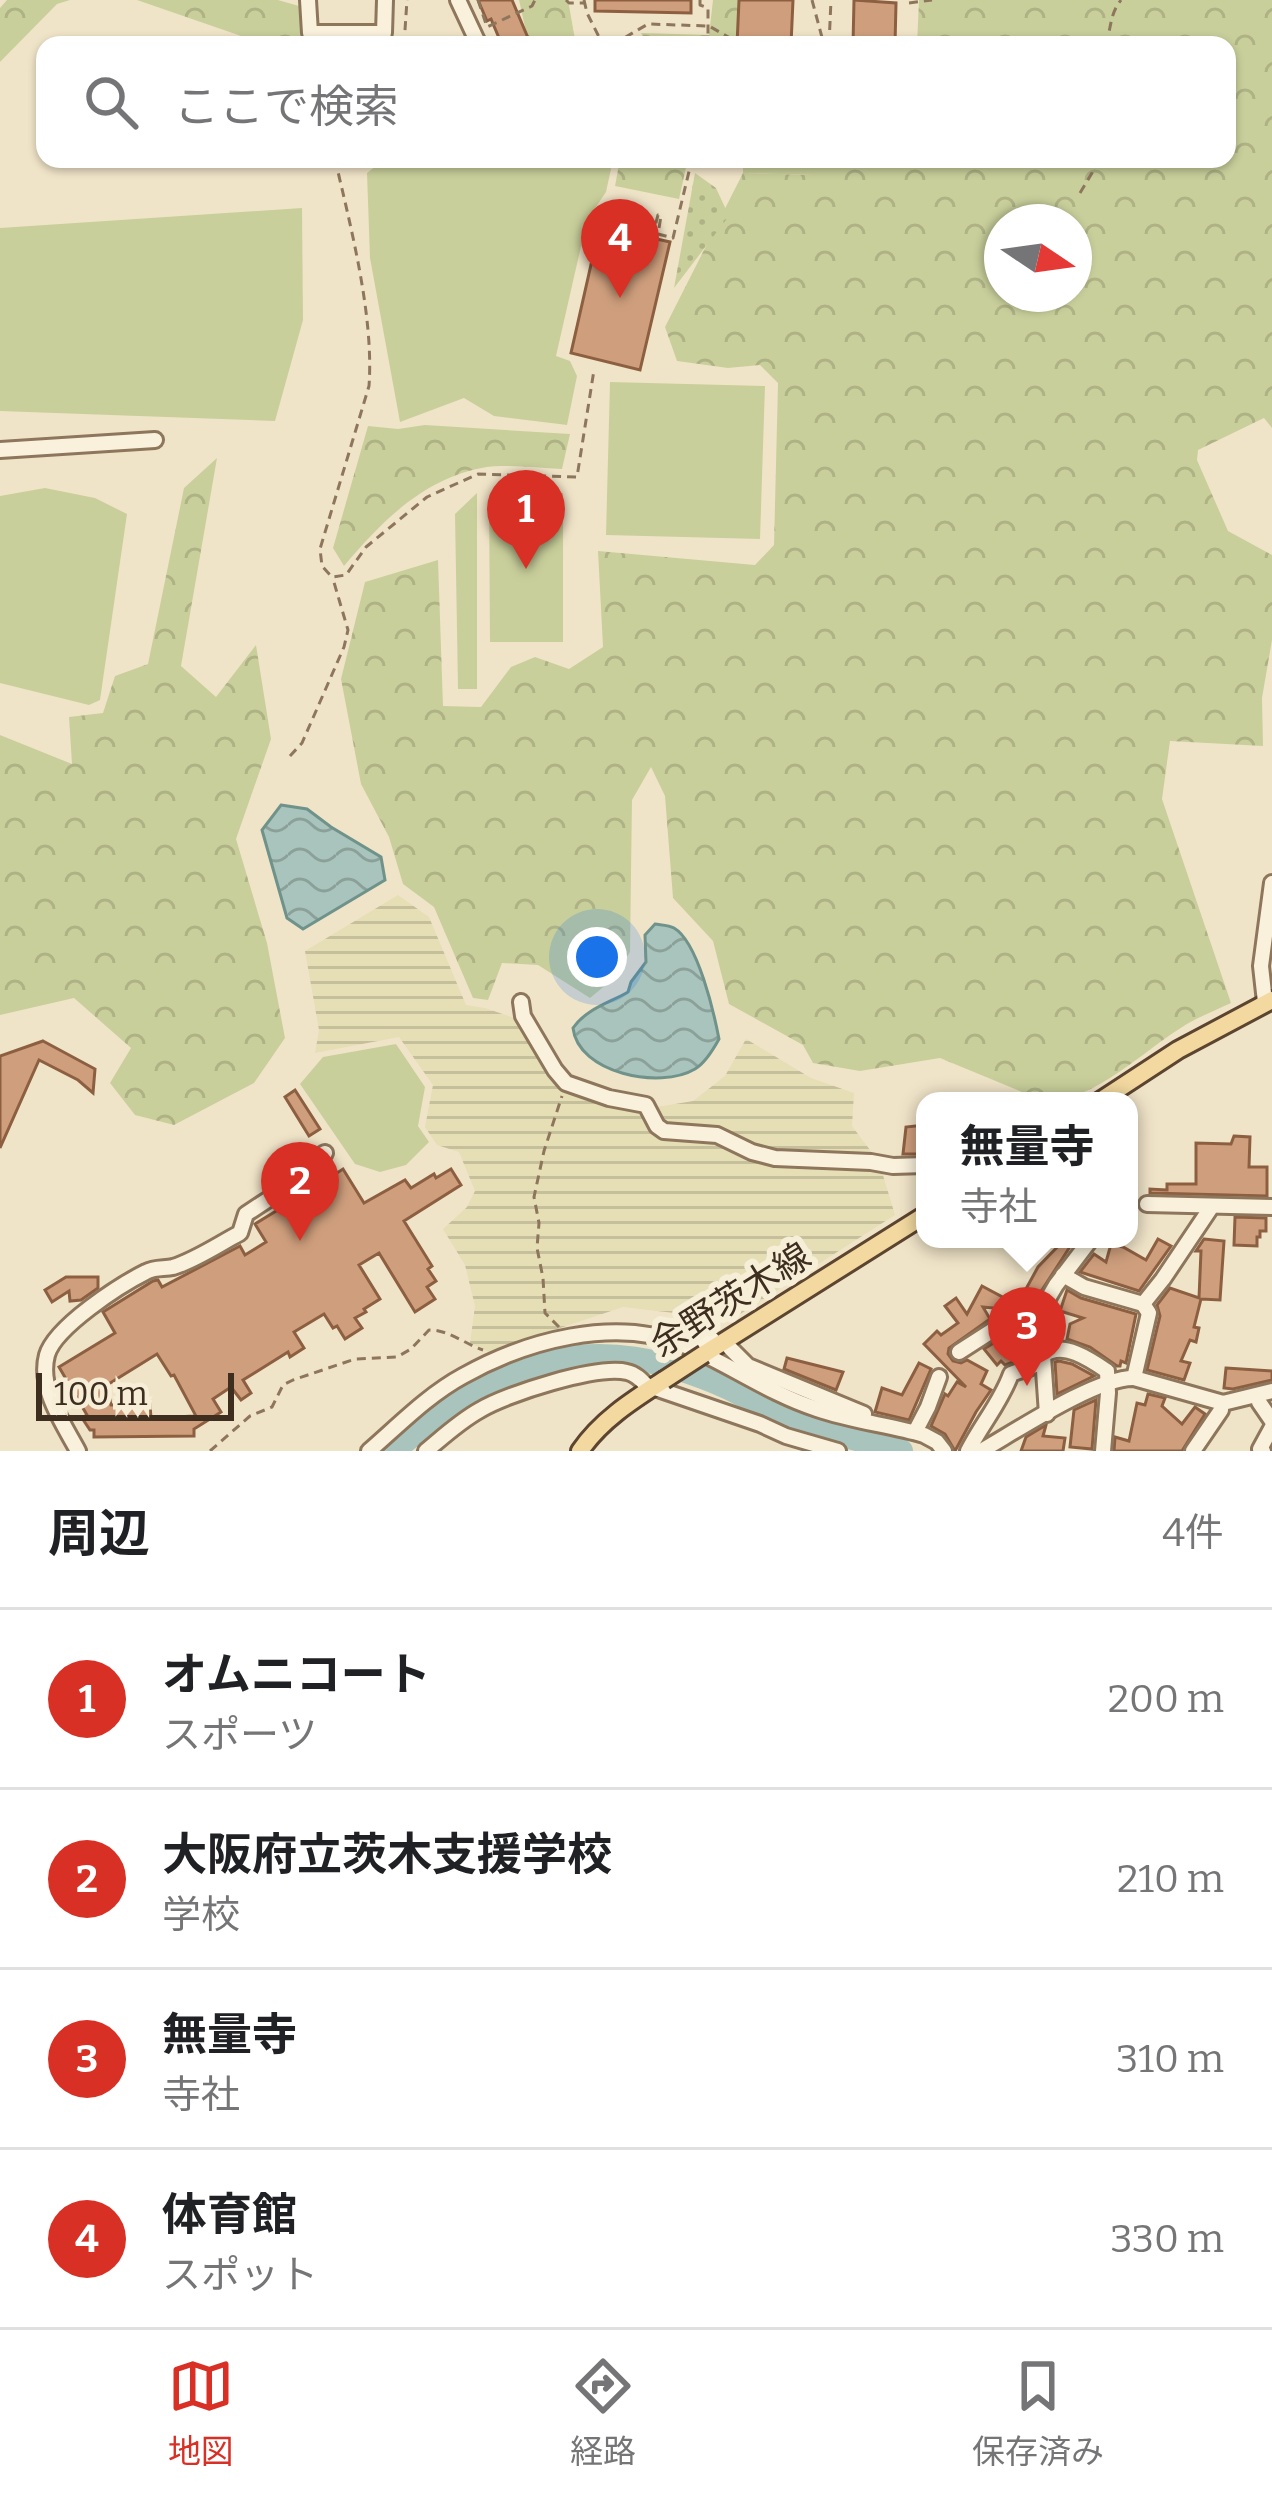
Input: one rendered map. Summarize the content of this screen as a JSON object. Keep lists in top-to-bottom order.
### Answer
{
  "streets": {
    "main road": ["余野茨木線"]
  },
  "scale_bar": "100 m",
  "north": "right",
  "page": {
    "search": "ここで検索",
    "pins": [
      "4",
      "1",
      "2",
      "3"
    ],
    "popup": ["無量寺", "寺社"],
    "scale": "100 m",
    "heading": ["周辺", "4件"],
    "list": [
      {
        "mark": "1",
        "name": "オムニコート",
        "note": "スポーツ",
        "value": "200 m"
      },
      {
        "mark": "2",
        "name": "大阪府立茨木支援学校",
        "note": "学校",
        "value": "210 m"
      },
      {
        "mark": "3",
        "name": "無量寺",
        "note": "寺社",
        "value": "310 m"
      },
      {
        "mark": "4",
        "name": "体育館",
        "note": "スポット",
        "value": "330 m"
      }
    ],
    "nav": ["地図", "経路", "保存済み"]
  }
}
